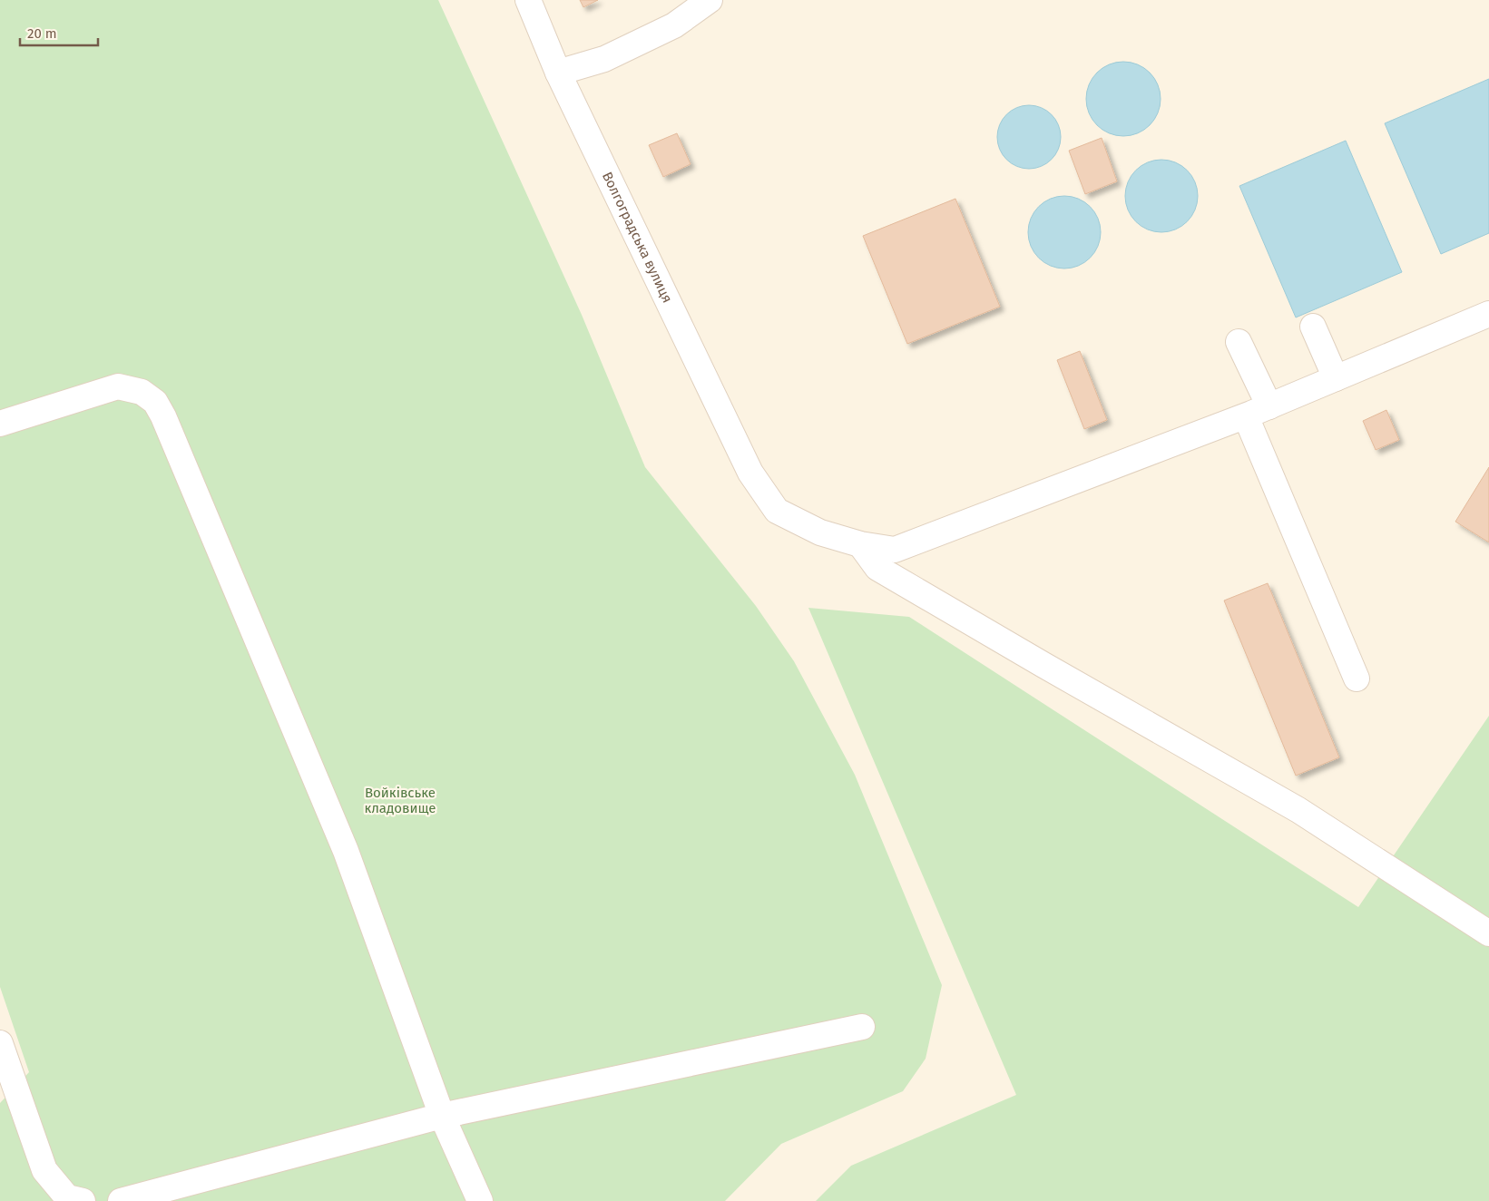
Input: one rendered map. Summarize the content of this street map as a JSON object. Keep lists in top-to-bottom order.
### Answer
{
  "streets": {
    "street": ["Волгоградська вулиця"]
  },
  "parks": ["Войківське кладовище"],
  "scale_bar": "20 m"
}
